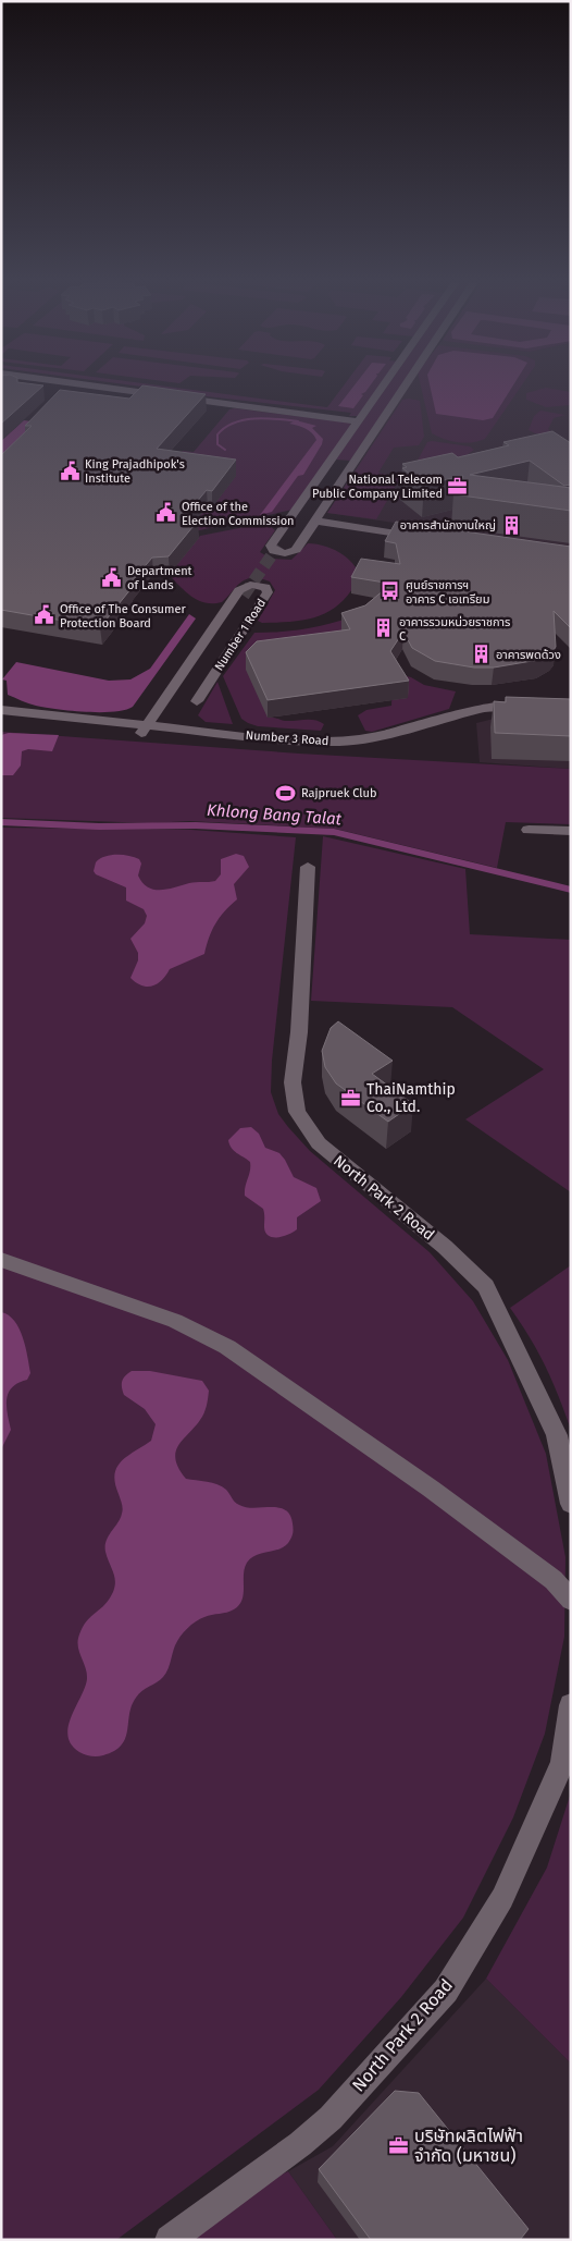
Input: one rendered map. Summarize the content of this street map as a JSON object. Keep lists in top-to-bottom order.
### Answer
{
  "streets": {
    "street": ["Number 1 Road", "Number 3 Road", "North Park 2 Road"]
  },
  "crossings": [
    ["Number 1 Road", "Number 3 Road"]
  ],
  "water": ["Khlong Bang Talat"],
  "places": {
    "public building": [
      "King Prajadhipok's Institute",
      "Office of the Election Commission",
      "Department of Lands",
      "Office of The Consumer Protection Board"
    ],
    "office": ["National Telecom Public Company Limited", "ThaiNamthip Co., Ltd.", "บริษัทผลิตไฟฟ้า จำกัด (มหาชน)"],
    "building": ["อาคารสำนักงานใหญ่", "อาคารรวมหน่วยราชการ C", "อาคารพดด้วง"],
    "bus stop": ["ศูนย์ราชการฯ อาคาร C เอเทรียม"],
    "sports": ["Rajpruek Club"]
  }
}
